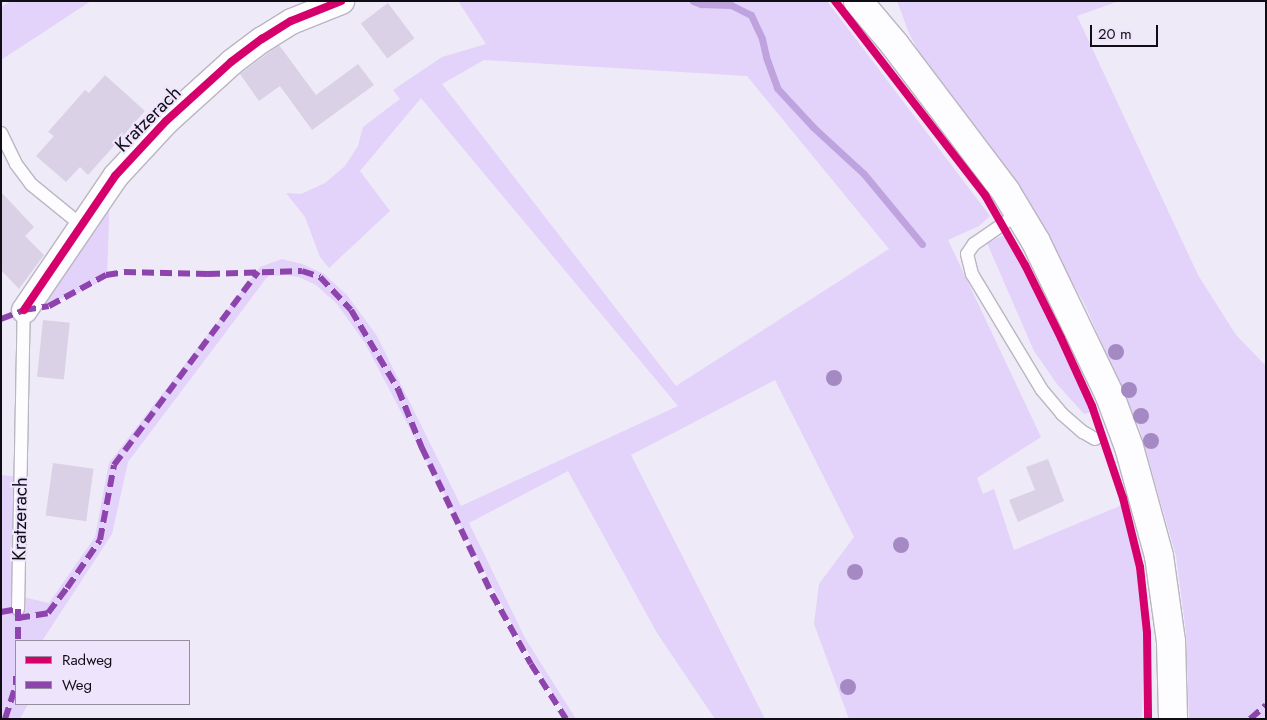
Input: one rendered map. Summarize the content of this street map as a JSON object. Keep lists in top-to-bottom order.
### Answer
{
  "streets": {
    "street": ["Kratzerach"]
  },
  "legend": ["Radweg", "Weg"],
  "scale_bar": "20 m"
}
